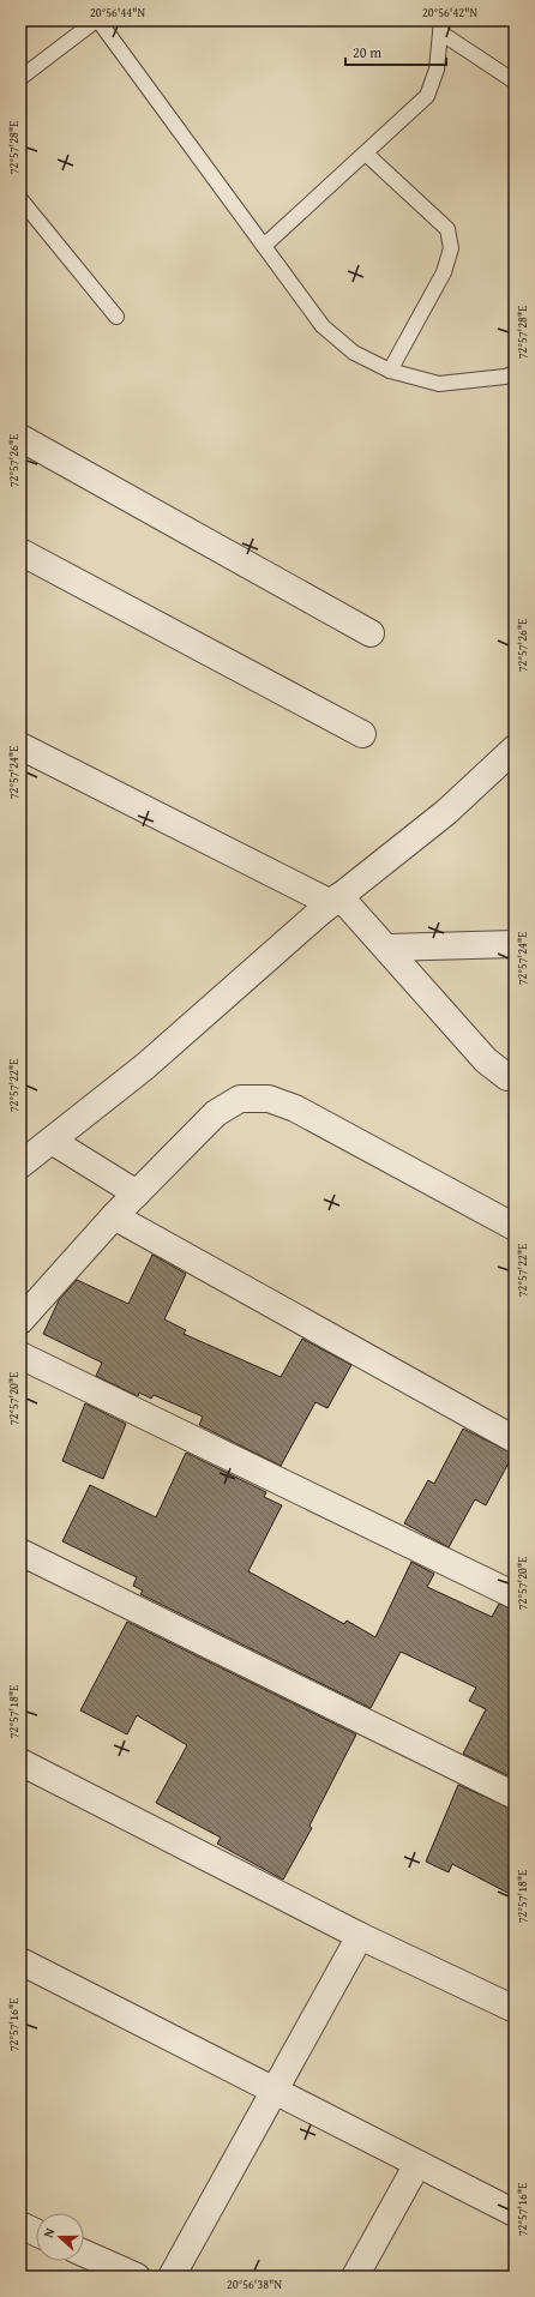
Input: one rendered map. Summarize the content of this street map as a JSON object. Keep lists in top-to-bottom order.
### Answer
{
  "scale_bar": "20 m",
  "north": "left",
  "coordinates": [
    "20°56'44\"N",
    "20°56'42\"N",
    "72°57'28\"E",
    "72°57'26\"E",
    "72°57'24\"E",
    "72°57'22\"E",
    "72°57'20\"E",
    "72°57'18\"E",
    "72°57'16\"E",
    "20°56'38\"N"
  ]
}
